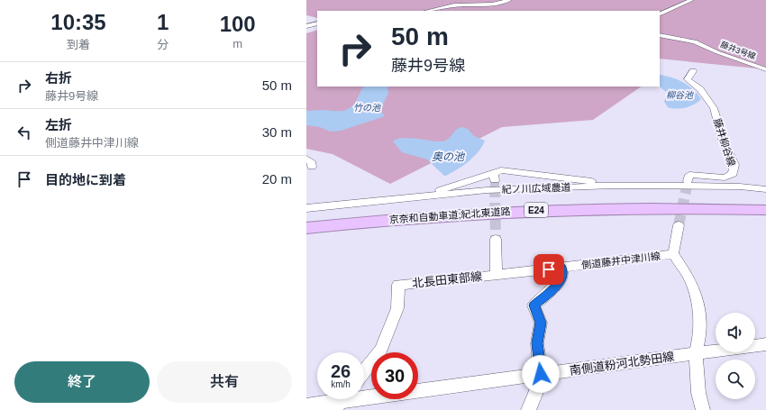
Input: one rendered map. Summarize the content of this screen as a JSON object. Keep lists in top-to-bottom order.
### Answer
{
  "streets": {
    "highway": ["E24", "京奈和自動車道;紀北東道路"],
    "street": [
      "藤井3号線",
      "藤井柳谷線",
      "紀ノ川広域農道",
      "側道藤井中津川線",
      "北長田東部線",
      "南側道粉河北勢田線"
    ]
  },
  "crossings": [
    ["側道藤井中津川線", "北長田東部線"]
  ],
  "water": ["柳谷池", "竹の池", "奥の池"],
  "page": {
    "eta": [
      "10:35",
      "到着",
      "1",
      "分",
      "100",
      "m"
    ],
    "turn": ["50 m", "藤井9号線"],
    "list": [
      {
        "name": "右折",
        "note": "藤井9号線",
        "value": "50 m"
      },
      {
        "name": "左折",
        "note": "側道藤井中津川線",
        "value": "30 m"
      },
      {
        "name": "目的地に到着",
        "value": "20 m"
      }
    ],
    "speed": "26 km/h",
    "limit": "30",
    "buttons": ["終了", "共有"]
  }
}
